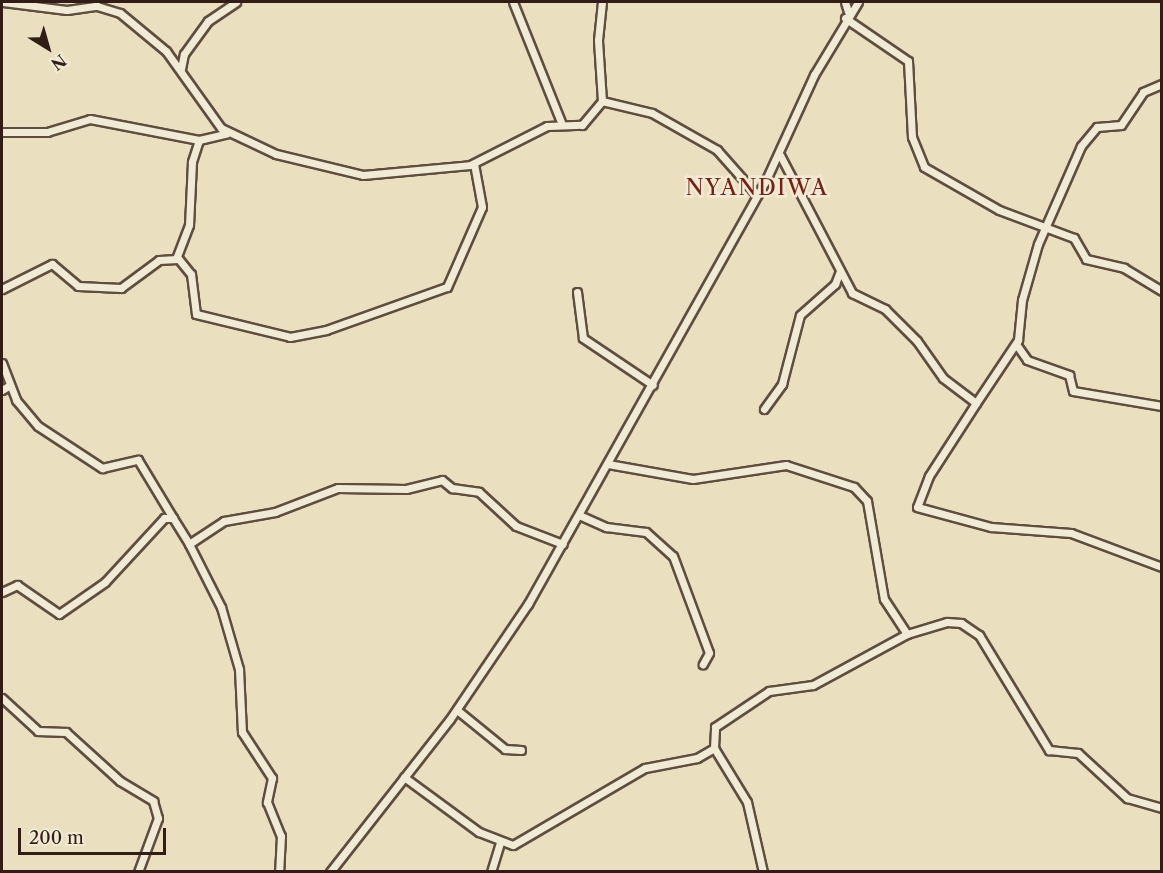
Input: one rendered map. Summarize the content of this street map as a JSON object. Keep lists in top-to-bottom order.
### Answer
{
  "districts": ["NYANDIWA"],
  "scale_bar": "200 m",
  "north": "bottom right"
}
